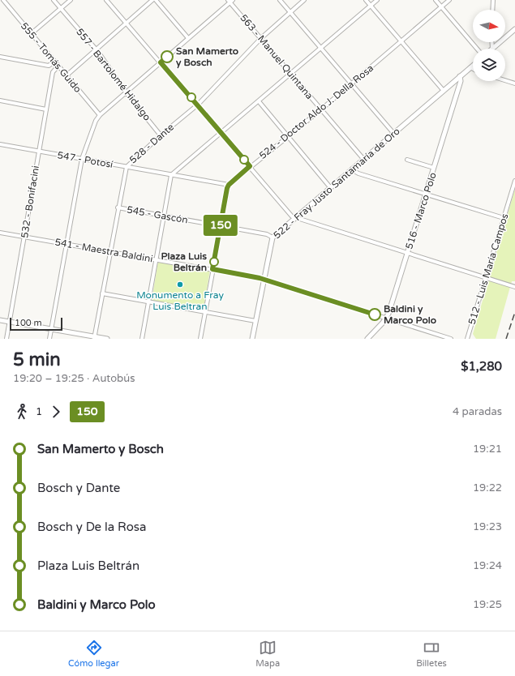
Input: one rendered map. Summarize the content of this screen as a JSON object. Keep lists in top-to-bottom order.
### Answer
{
  "streets": {
    "street": [
      "563 - Manuel Quintana",
      "555 - Tomás Guido",
      "557 - Bartolomé Hidalgo",
      "524 - Doctor Aldo J. Della Rosa",
      "528 - Dante",
      "547 - Potosí",
      "522 - Fray Justo Santamaría de Oro",
      "532 - Bonifacini",
      "516 - Marco Polo",
      "545 - Gascón",
      "541 - Maestra Baldini",
      "512 - Luis María Campos"
    ]
  },
  "crossings": [
    ["563 - Manuel Quintana", "524 - Doctor Aldo J. Della Rosa"],
    ["563 - Manuel Quintana", "528 - Dante"],
    ["563 - Manuel Quintana", "522 - Fray Justo Santamaría de Oro"],
    ["555 - Tomás Guido", "532 - Bonifacini"],
    ["557 - Bartolomé Hidalgo", "528 - Dante"],
    ["524 - Doctor Aldo J. Della Rosa", "547 - Potosí"],
    ["528 - Dante", "547 - Potosí"],
    ["528 - Dante", "545 - Gascón"],
    ["528 - Dante", "541 - Maestra Baldini"],
    ["547 - Potosí", "532 - Bonifacini"],
    ["522 - Fray Justo Santamaría de Oro", "516 - Marco Polo"],
    ["522 - Fray Justo Santamaría de Oro", "545 - Gascón"],
    ["522 - Fray Justo Santamaría de Oro", "541 - Maestra Baldini"],
    ["532 - Bonifacini", "541 - Maestra Baldini"],
    ["516 - Marco Polo", "541 - Maestra Baldini"]
  ],
  "places": [
    "San Mamerto y Bosch",
    "Plaza Luis Beltrán",
    "Monumento a Fray Luis Beltran",
    "Baldini y Marco Polo"
  ],
  "lines": ["bus line 150"],
  "scale_bar": "100 m",
  "north": "right",
  "page": {
    "on_map": "150",
    "scale": "100 m",
    "heading": ["5 min", "19:20 – 19:25 · Autobús", "$1,280"],
    "legs": ["1", "150", "4 paradas"],
    "list": [
      {
        "name": "San Mamerto y Bosch",
        "value": "19:21"
      },
      {
        "name": "Bosch y Dante",
        "value": "19:22"
      },
      {
        "name": "Bosch y De la Rosa",
        "value": "19:23"
      },
      {
        "name": "Plaza Luis Beltrán",
        "value": "19:24"
      },
      {
        "name": "Baldini y Marco Polo",
        "value": "19:25"
      }
    ],
    "tabs": ["Cómo llegar", "Mapa", "Billetes"]
  }
}
